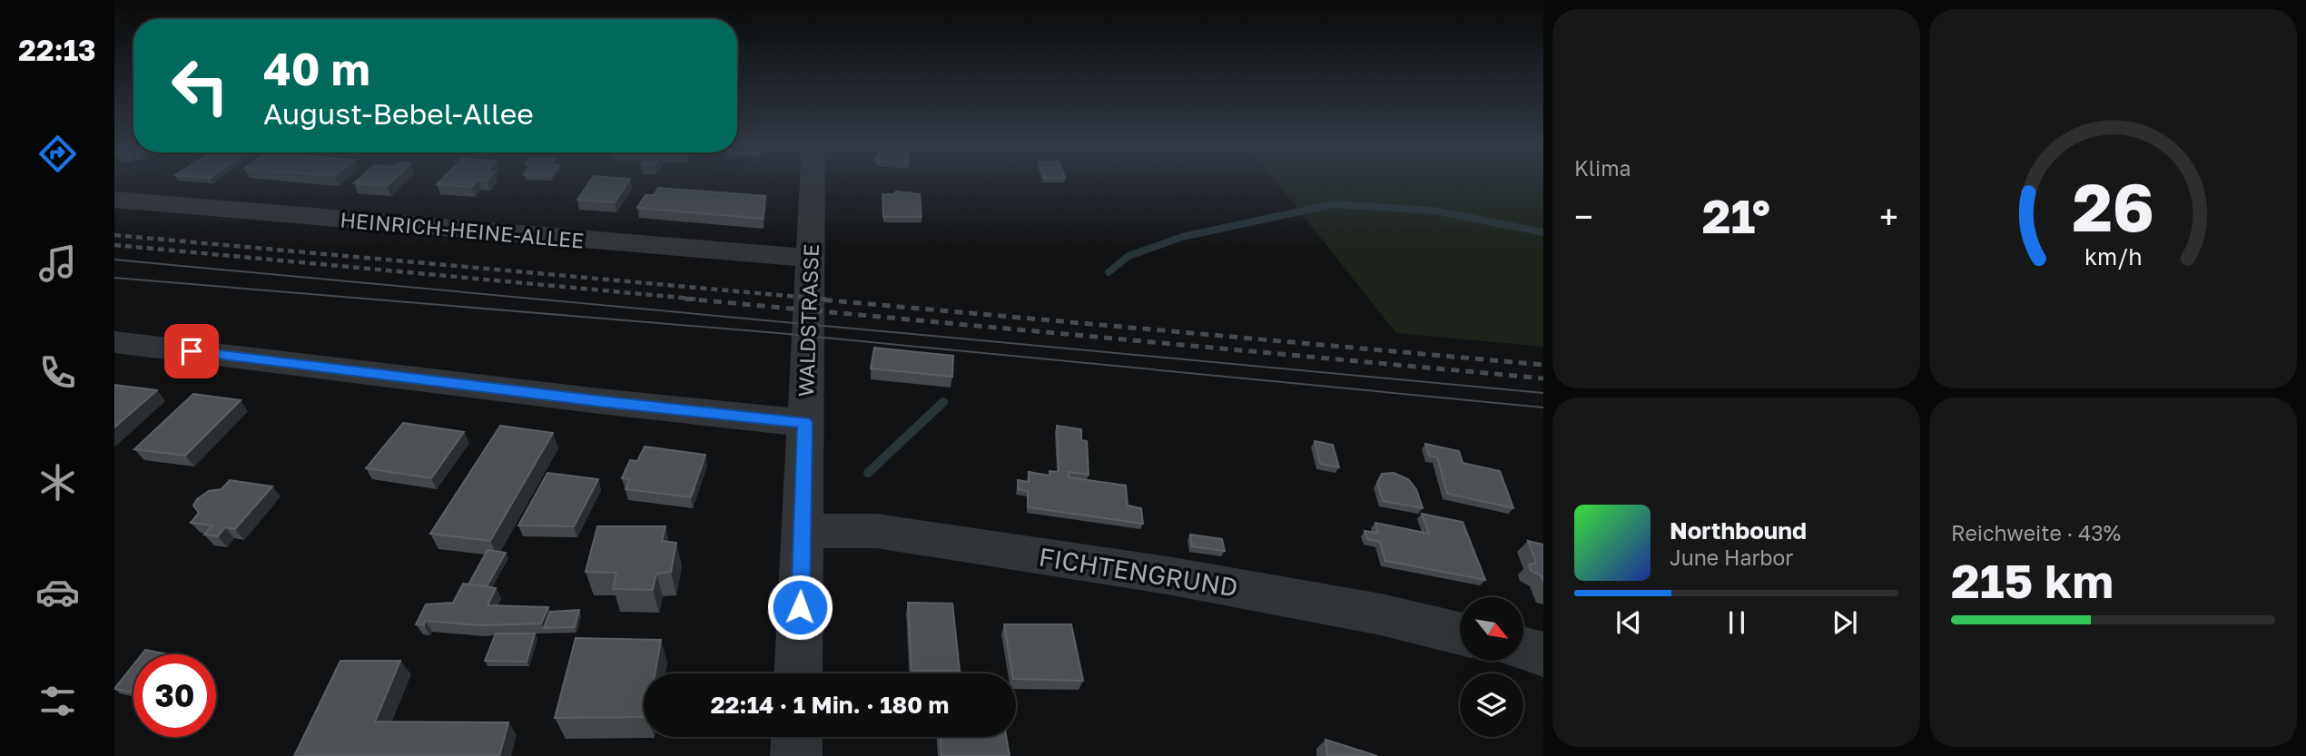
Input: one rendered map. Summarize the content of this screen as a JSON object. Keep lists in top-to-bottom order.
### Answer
{
  "streets": {
    "street": ["HEINRICH-HEINE-ALLEE", "WALDSTRASSE", "FICHTENGRUND"]
  },
  "crossings": [
    ["HEINRICH-HEINE-ALLEE", "WALDSTRASSE"],
    ["WALDSTRASSE", "FICHTENGRUND"]
  ],
  "north": "bottom right",
  "page": {
    "tabs": "22:13",
    "tile": [
      "Klima",
      ["Reichweite · 43%", "215 km"]
    ],
    "turn": ["40 m", "August-Bebel-Allee"],
    "heat": ["−", "21°", "+"],
    "song": ["Northbound", "June Harbor"],
    "limit": "30",
    "trip": "22:14 · 1 Min. · 180 m",
    "gauge": ["26", "km/h"]
  }
}
